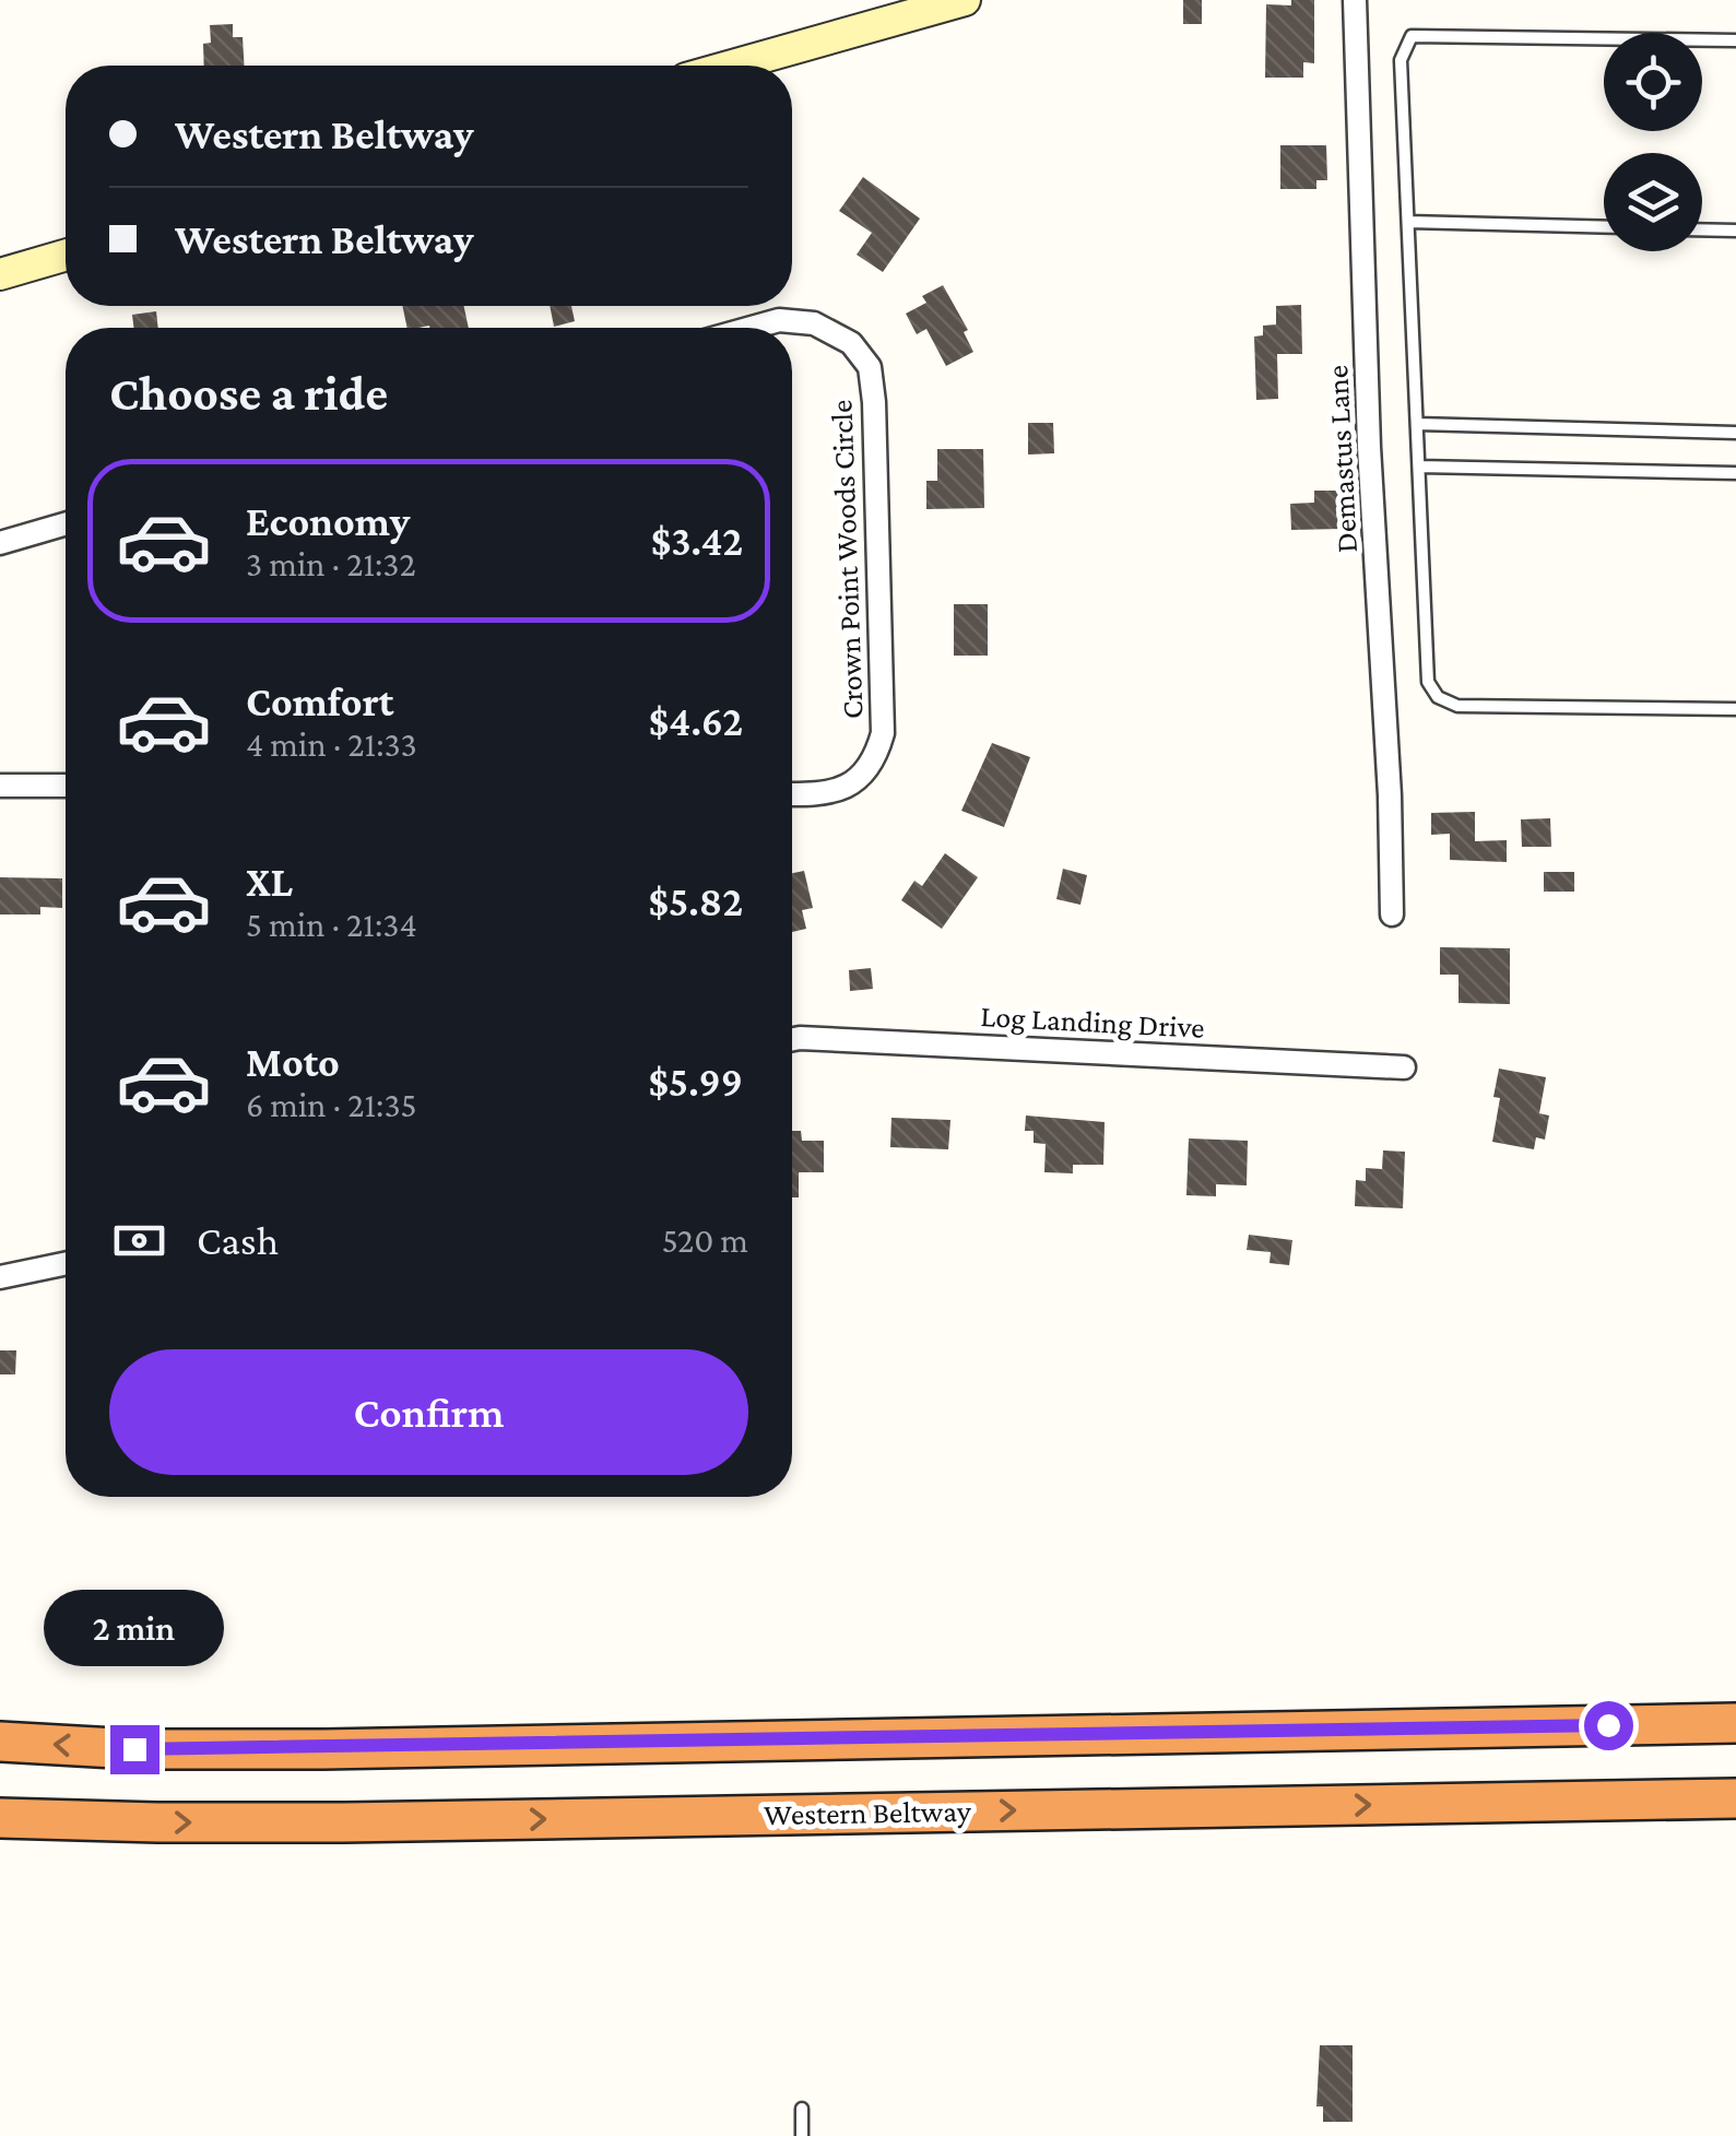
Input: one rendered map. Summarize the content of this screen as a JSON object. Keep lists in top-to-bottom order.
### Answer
{
  "streets": {
    "highway": ["Western Beltway"],
    "street": ["Demastus Lane", "Crown Point Woods Circle", "Log Landing Drive"]
  },
  "page": {
    "banner": ["Western Beltway", "Western Beltway"],
    "heading": "Choose a ride",
    "list": [
      {
        "name": "Economy",
        "note": "3 min · 21:32",
        "value": "$3.42"
      },
      {
        "name": "Comfort",
        "note": "4 min · 21:33",
        "value": "$4.62"
      },
      {
        "name": "XL",
        "note": "5 min · 21:34",
        "value": "$5.82"
      },
      {
        "name": "Moto",
        "note": "6 min · 21:35",
        "value": "$5.99"
      }
    ],
    "pay": ["Cash", "520 m"],
    "buttons": "Confirm",
    "bubble": "2 min"
  }
}
